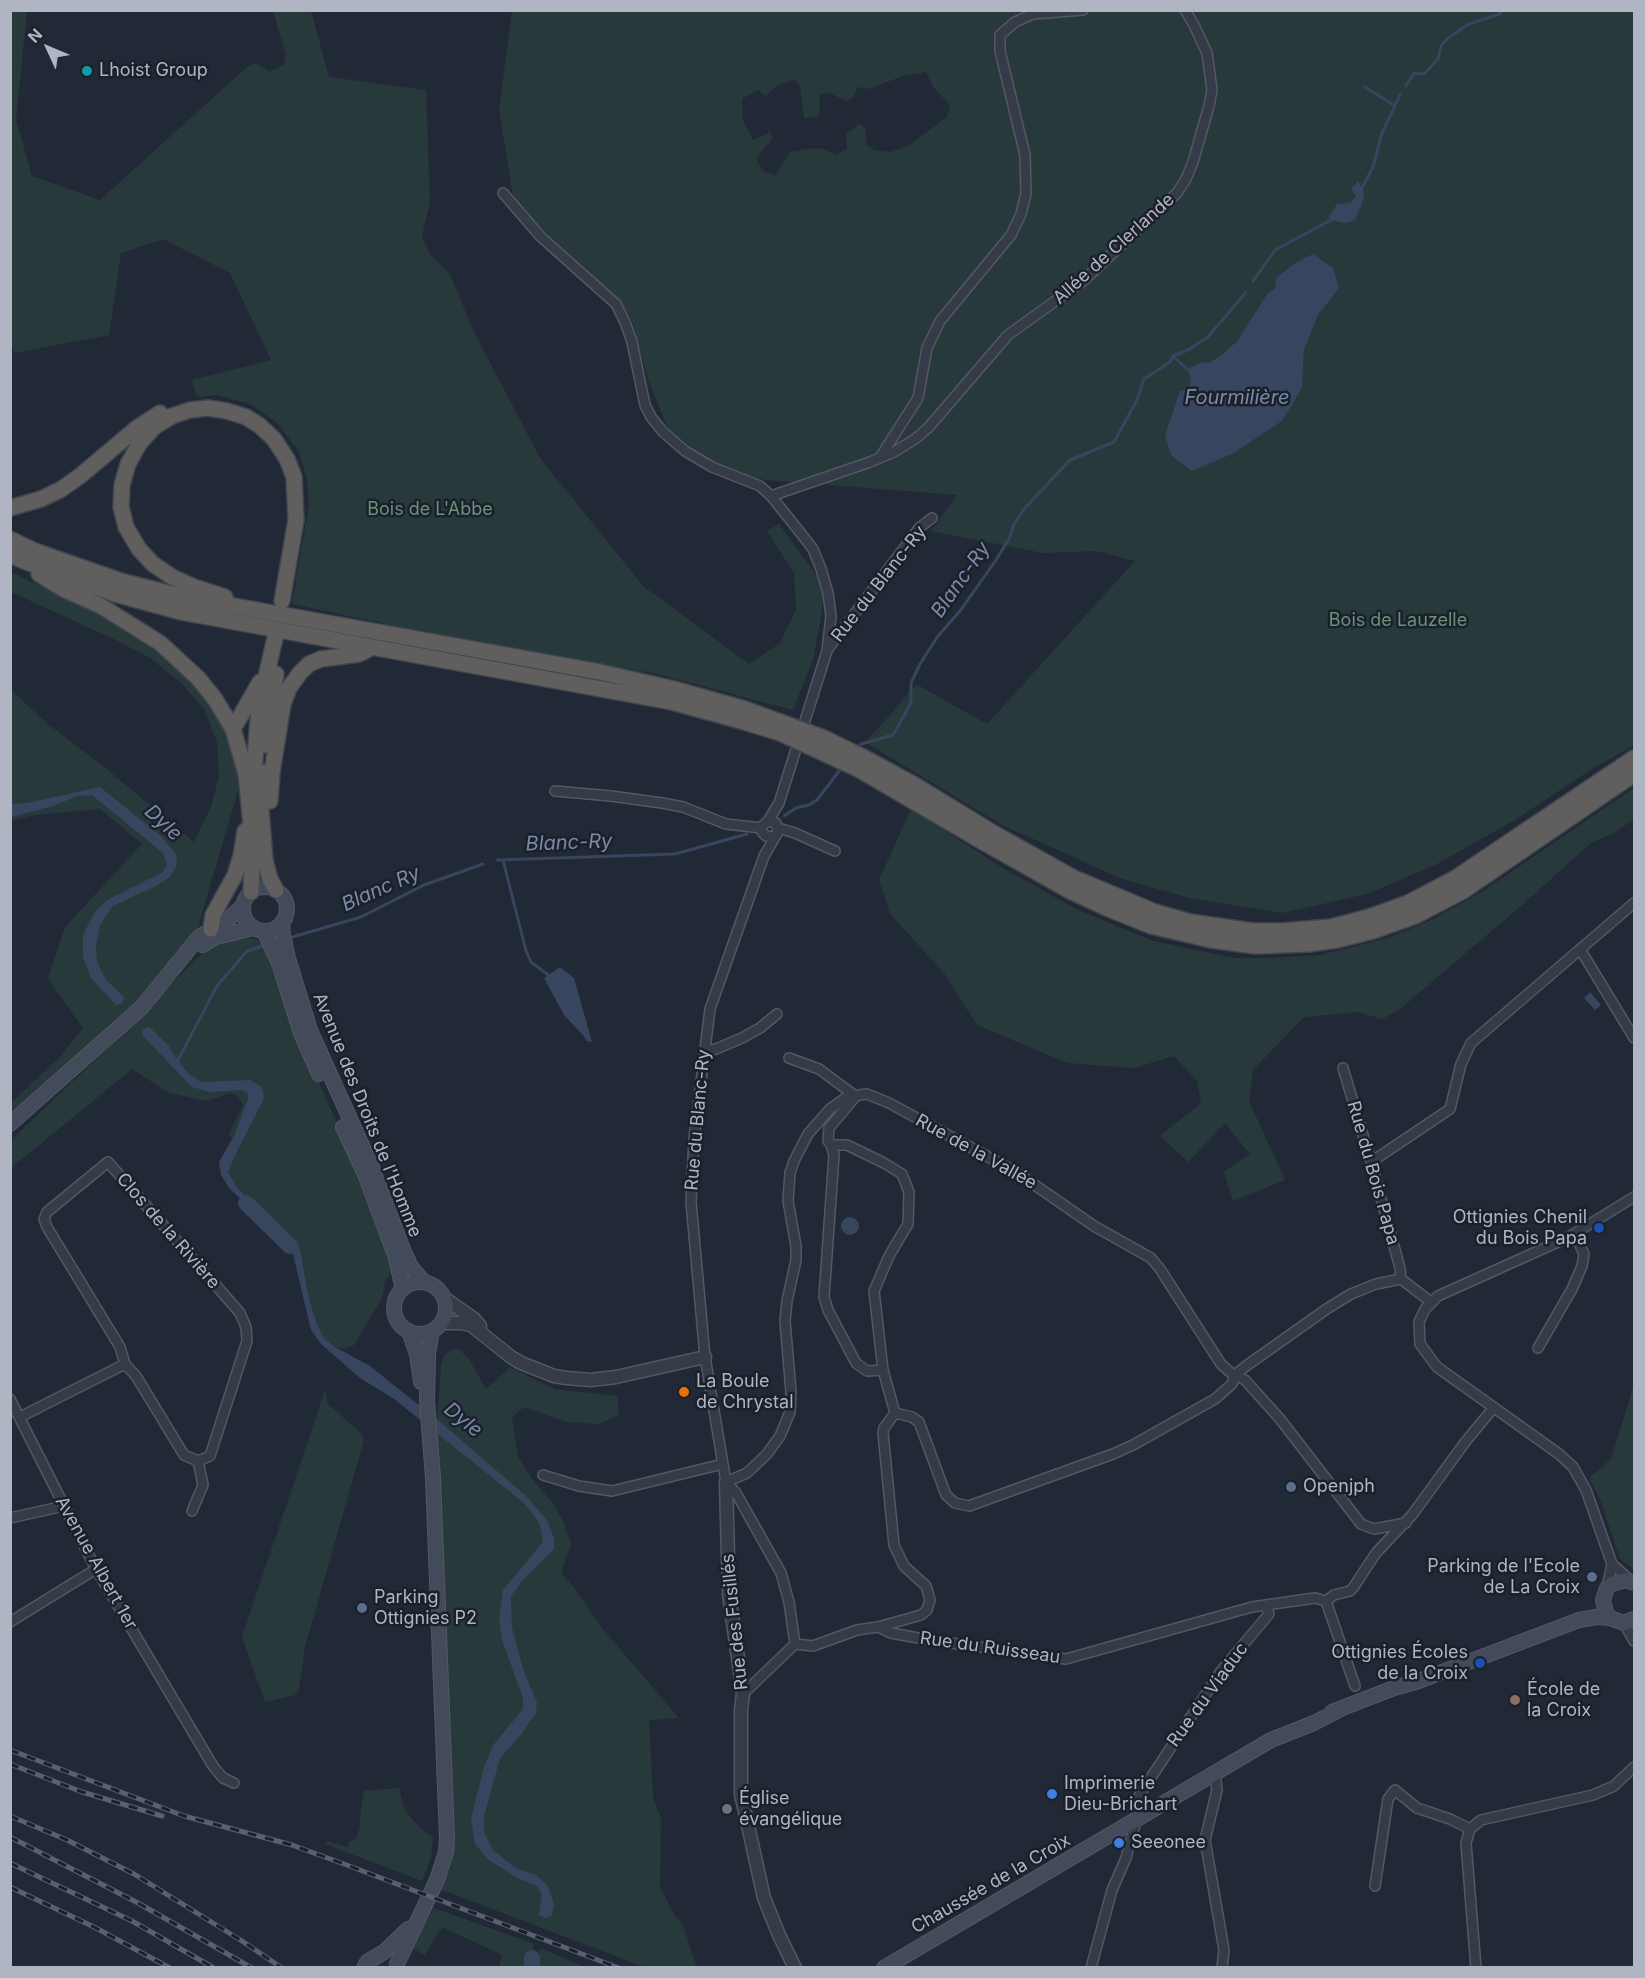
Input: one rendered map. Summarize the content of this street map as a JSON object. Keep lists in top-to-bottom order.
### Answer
{
  "streets": {
    "main road": ["Avenue des Droits de l'Homme", "Chaussée de la Croix"],
    "street": [
      "Allée de Clerlande",
      "Rue du Blanc-Ry",
      "Rue de la Vallée",
      "Rue du Bois Papa",
      "Clos de la Rivière",
      "Avenue Albert 1er",
      "Rue des Fusillés",
      "Rue du Ruisseau",
      "Rue du Viaduc"
    ]
  },
  "crossings": [
    ["Allée de Clerlande", "Rue du Blanc-Ry"],
    ["Rue du Blanc-Ry", "Rue des Fusillés"],
    ["Rue du Blanc-Ry", "Rue du Ruisseau"],
    ["Rue du Ruisseau", "Rue du Viaduc"],
    ["Rue du Viaduc", "Chaussée de la Croix"]
  ],
  "water": [
    "Fourmilière",
    "Blanc-Ry",
    "Dyle",
    "Blanc Ry"
  ],
  "parks": ["Bois de L'Abbe", "Bois de Lauzelle"],
  "places": [
    "Lhoist Group",
    "Ottignies Chenil du Bois Papa",
    "La Boule de Chrystal",
    "Openjph",
    "Parking de l'Ecole de La Croix",
    "Parking Ottignies P2",
    "Ottignies Écoles de la Croix",
    "École de la Croix",
    "Imprimerie Dieu-Brichart",
    "Église évangélique",
    "Seeonee"
  ],
  "north": "top left"
}
